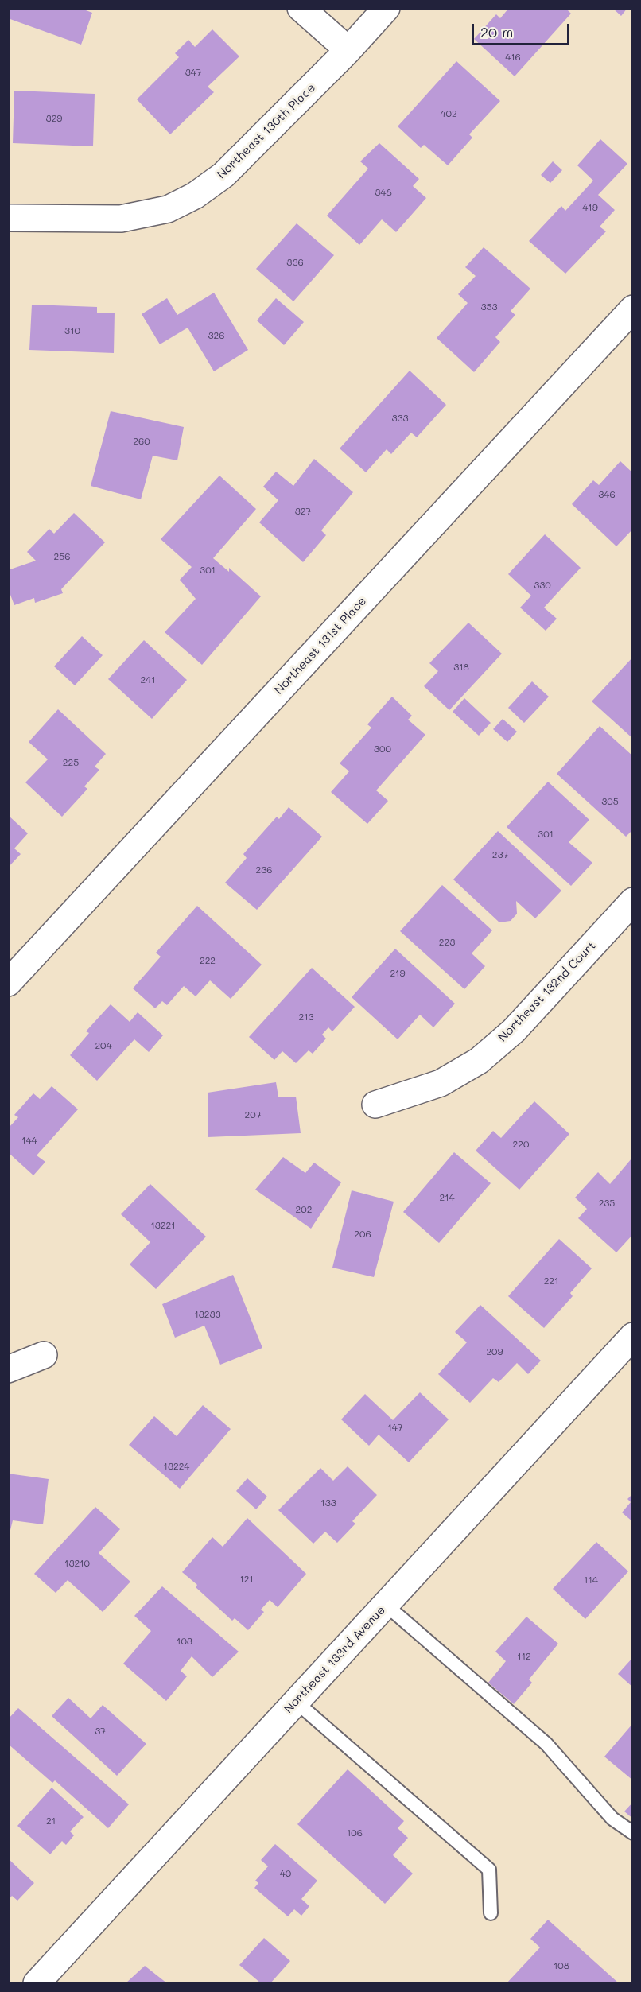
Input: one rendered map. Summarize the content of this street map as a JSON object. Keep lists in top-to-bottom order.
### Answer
{
  "streets": {
    "street": [
      "Northeast 130th Place",
      "Northeast 131st Place",
      "Northeast 132nd Court",
      "Northeast 133rd Avenue"
    ]
  },
  "house_numbers": [
    "416",
    "347",
    "402",
    "329",
    "348",
    "419",
    "336",
    "353",
    "310",
    "326",
    "333",
    "260",
    "346",
    "327",
    "256",
    "301",
    "330",
    "318",
    "241",
    "300",
    "225",
    "305",
    "301",
    "237",
    "236",
    "223",
    "222",
    "219",
    "213",
    "204",
    "207",
    "144",
    "220",
    "214",
    "235",
    "202",
    "13221",
    "206",
    "221",
    "13233",
    "209",
    "147",
    "13224",
    "133",
    "13210",
    "121",
    "114",
    "103",
    "112",
    "37",
    "21",
    "106",
    "40",
    "108"
  ],
  "scale_bar": "20 m"
}
